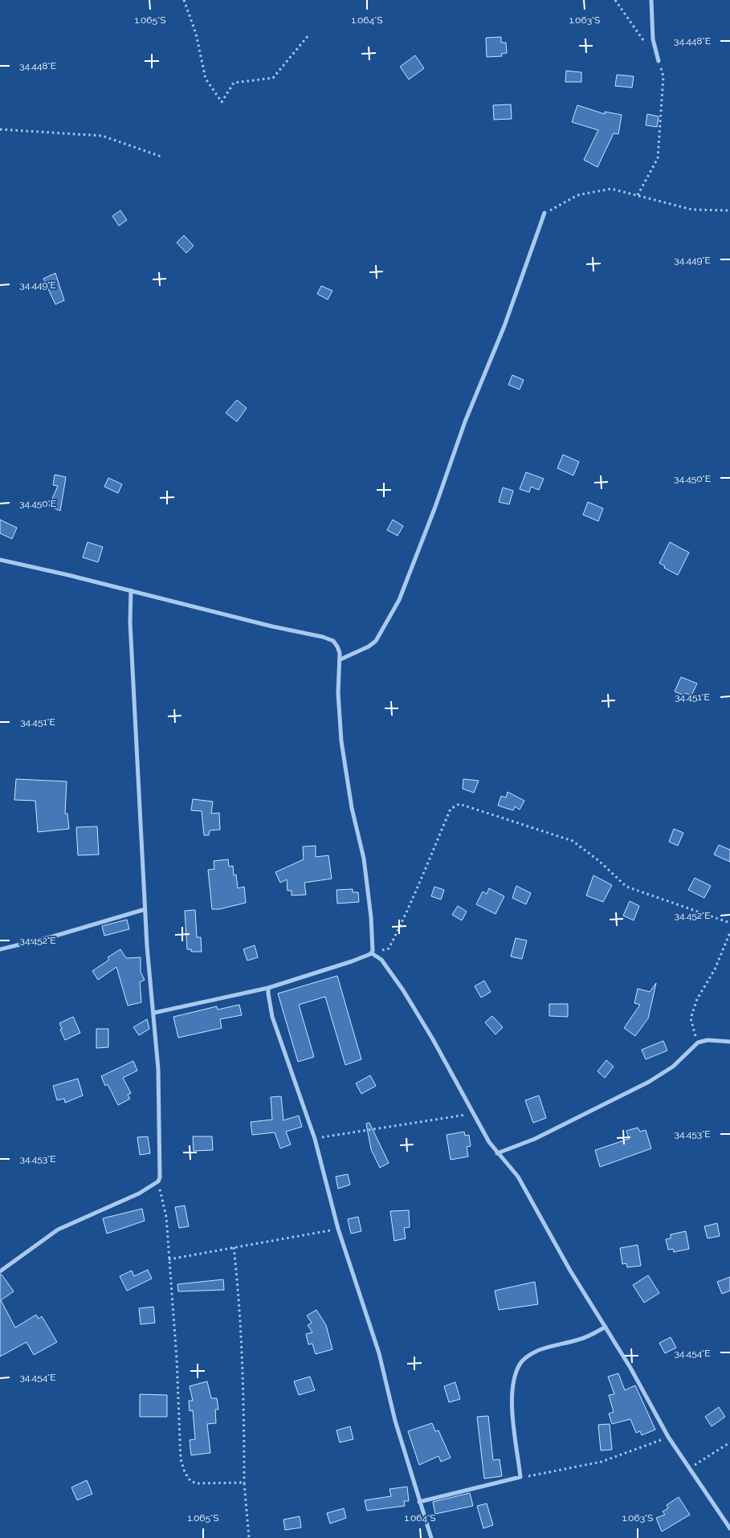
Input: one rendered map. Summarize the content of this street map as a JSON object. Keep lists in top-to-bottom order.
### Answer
{
  "coordinates": [
    "1.065°S",
    "1.064°S",
    "1.063°S",
    "34.448°E",
    "34.449°E",
    "34.450°E",
    "34.451°E",
    "34.452°E",
    "34.453°E",
    "34.454°E"
  ]
}
